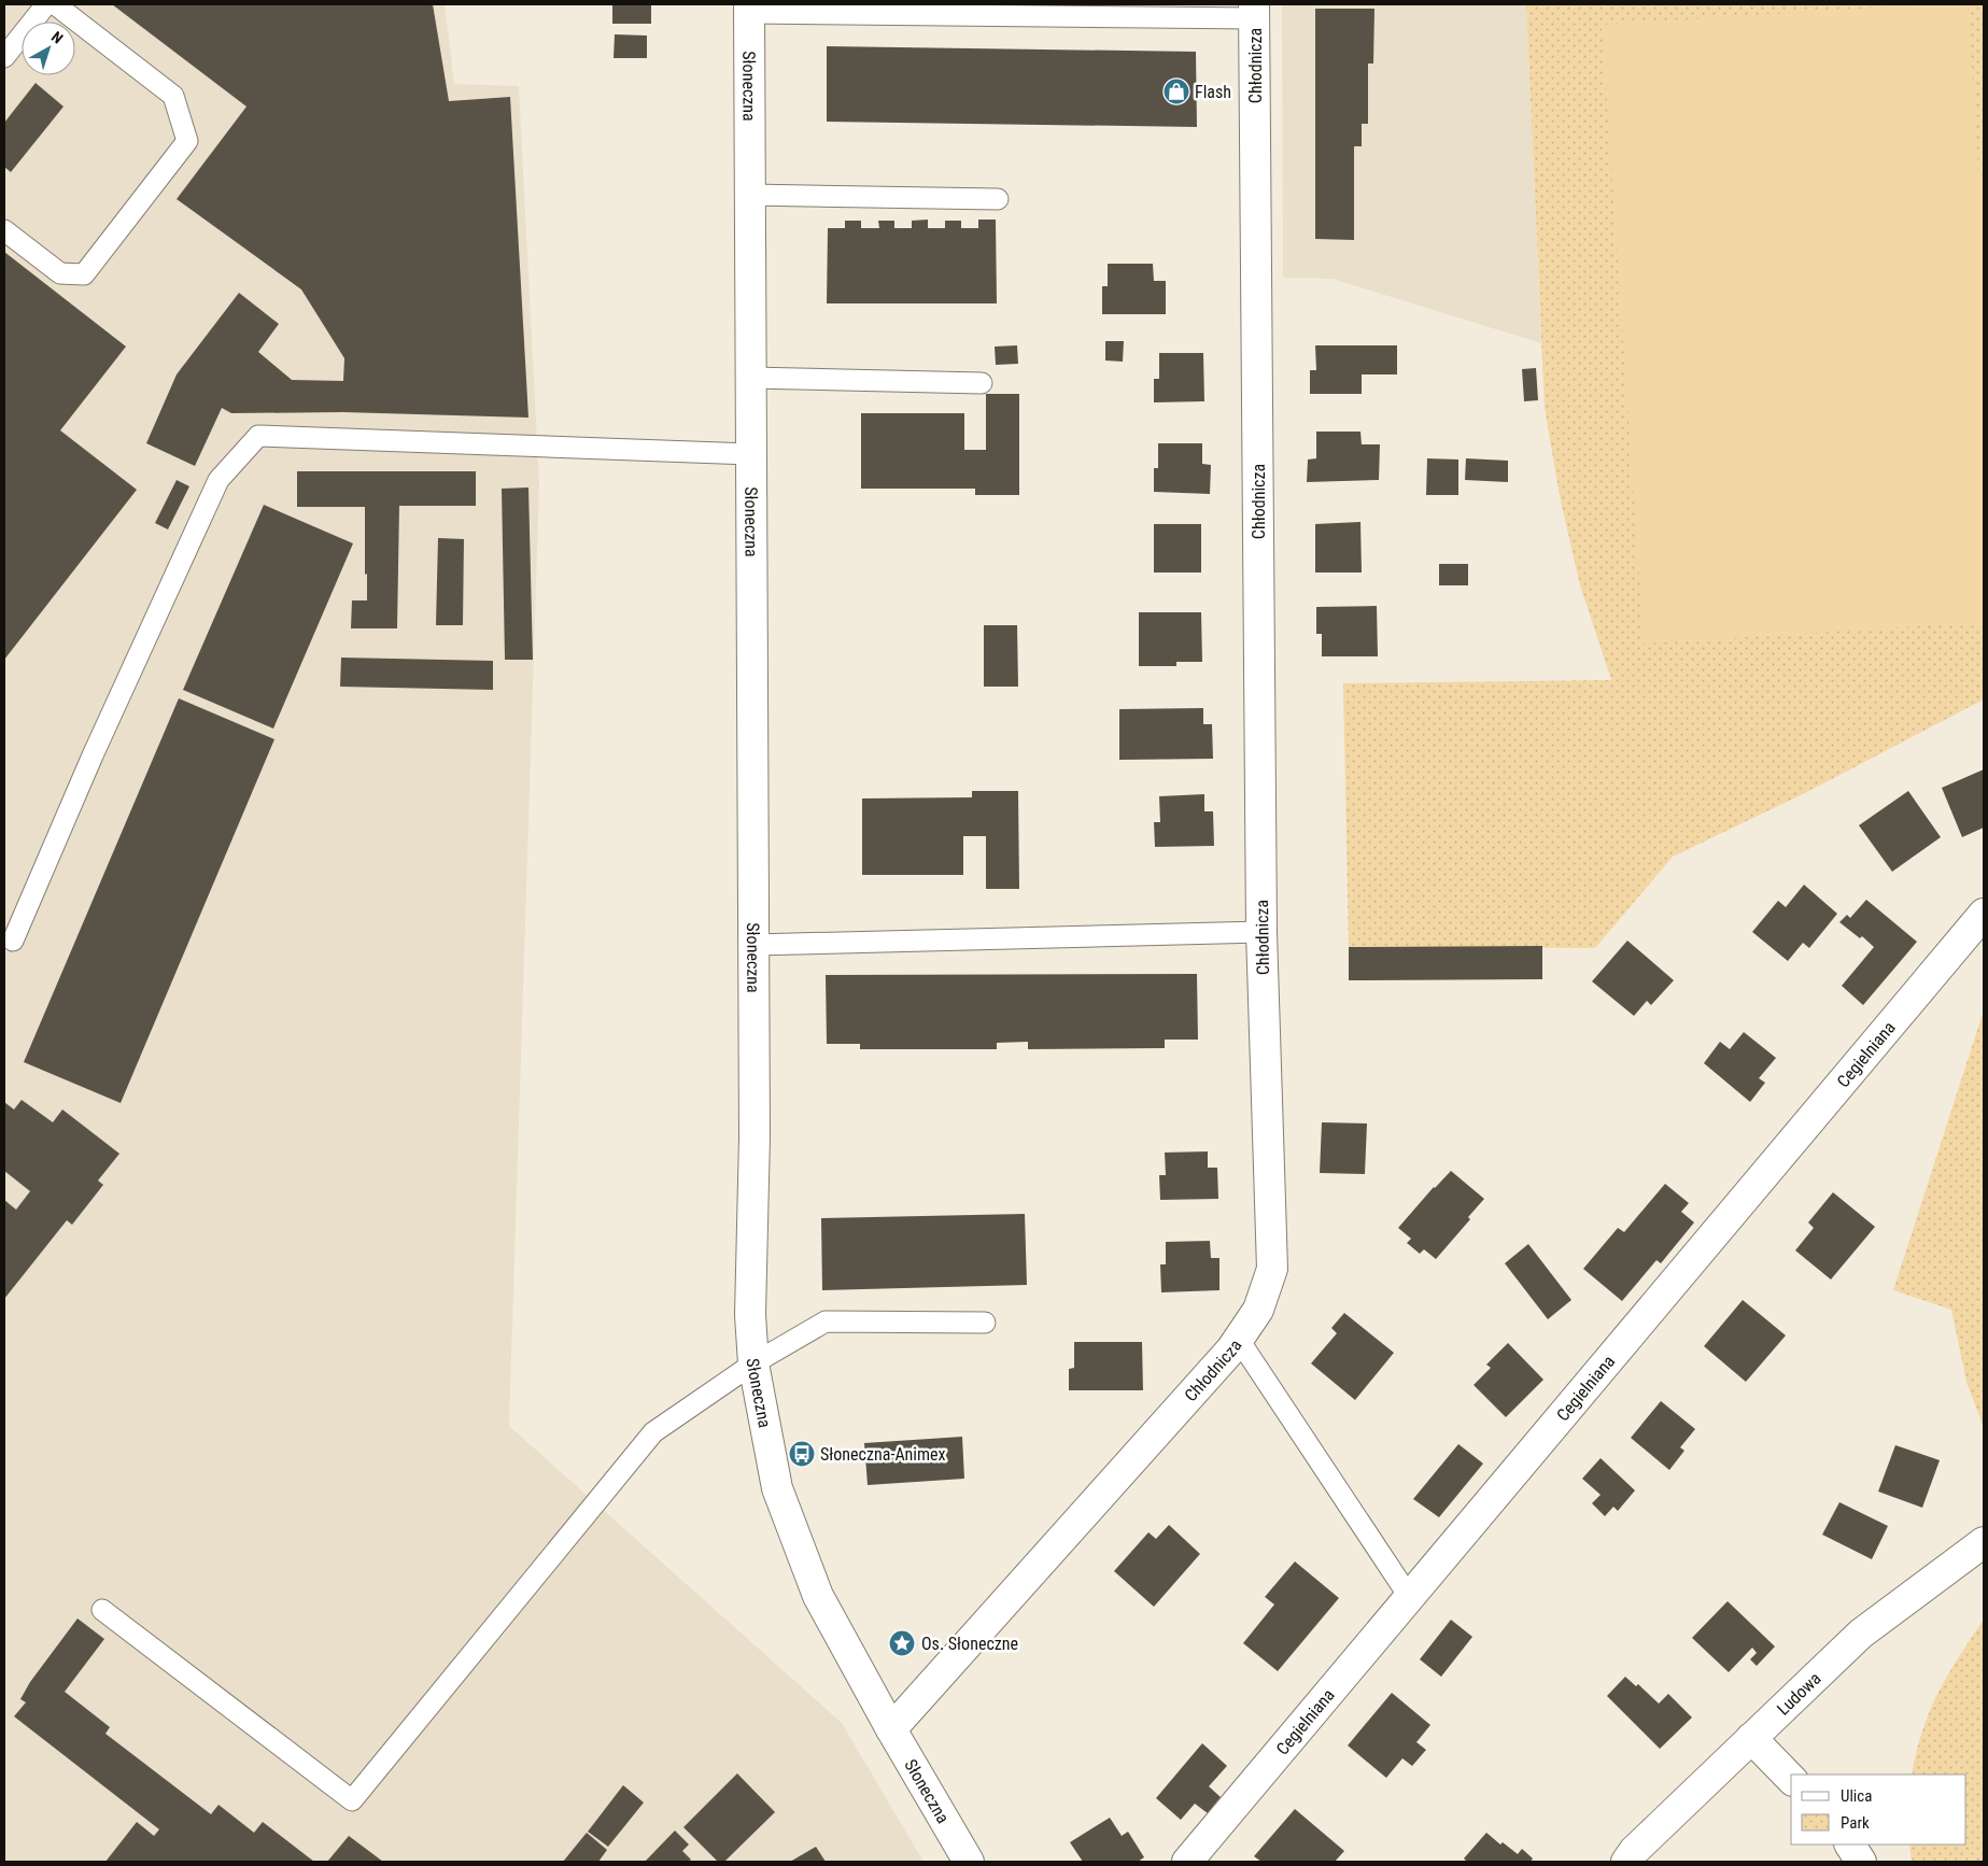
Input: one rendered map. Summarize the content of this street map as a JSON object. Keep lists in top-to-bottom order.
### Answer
{
  "streets": {
    "street": [
      "Chłodnicza",
      "Słoneczna",
      "Cegielniana",
      "Ludowa"
    ]
  },
  "crossings": [
    ["Chłodnicza", "Słoneczna"]
  ],
  "places": {
    "shop": ["Flash"],
    "bus stop": ["Słoneczna-Animex"],
    "place": ["Os. Słoneczne"]
  },
  "legend": ["Ulica", "Park"],
  "north": "top right"
}
